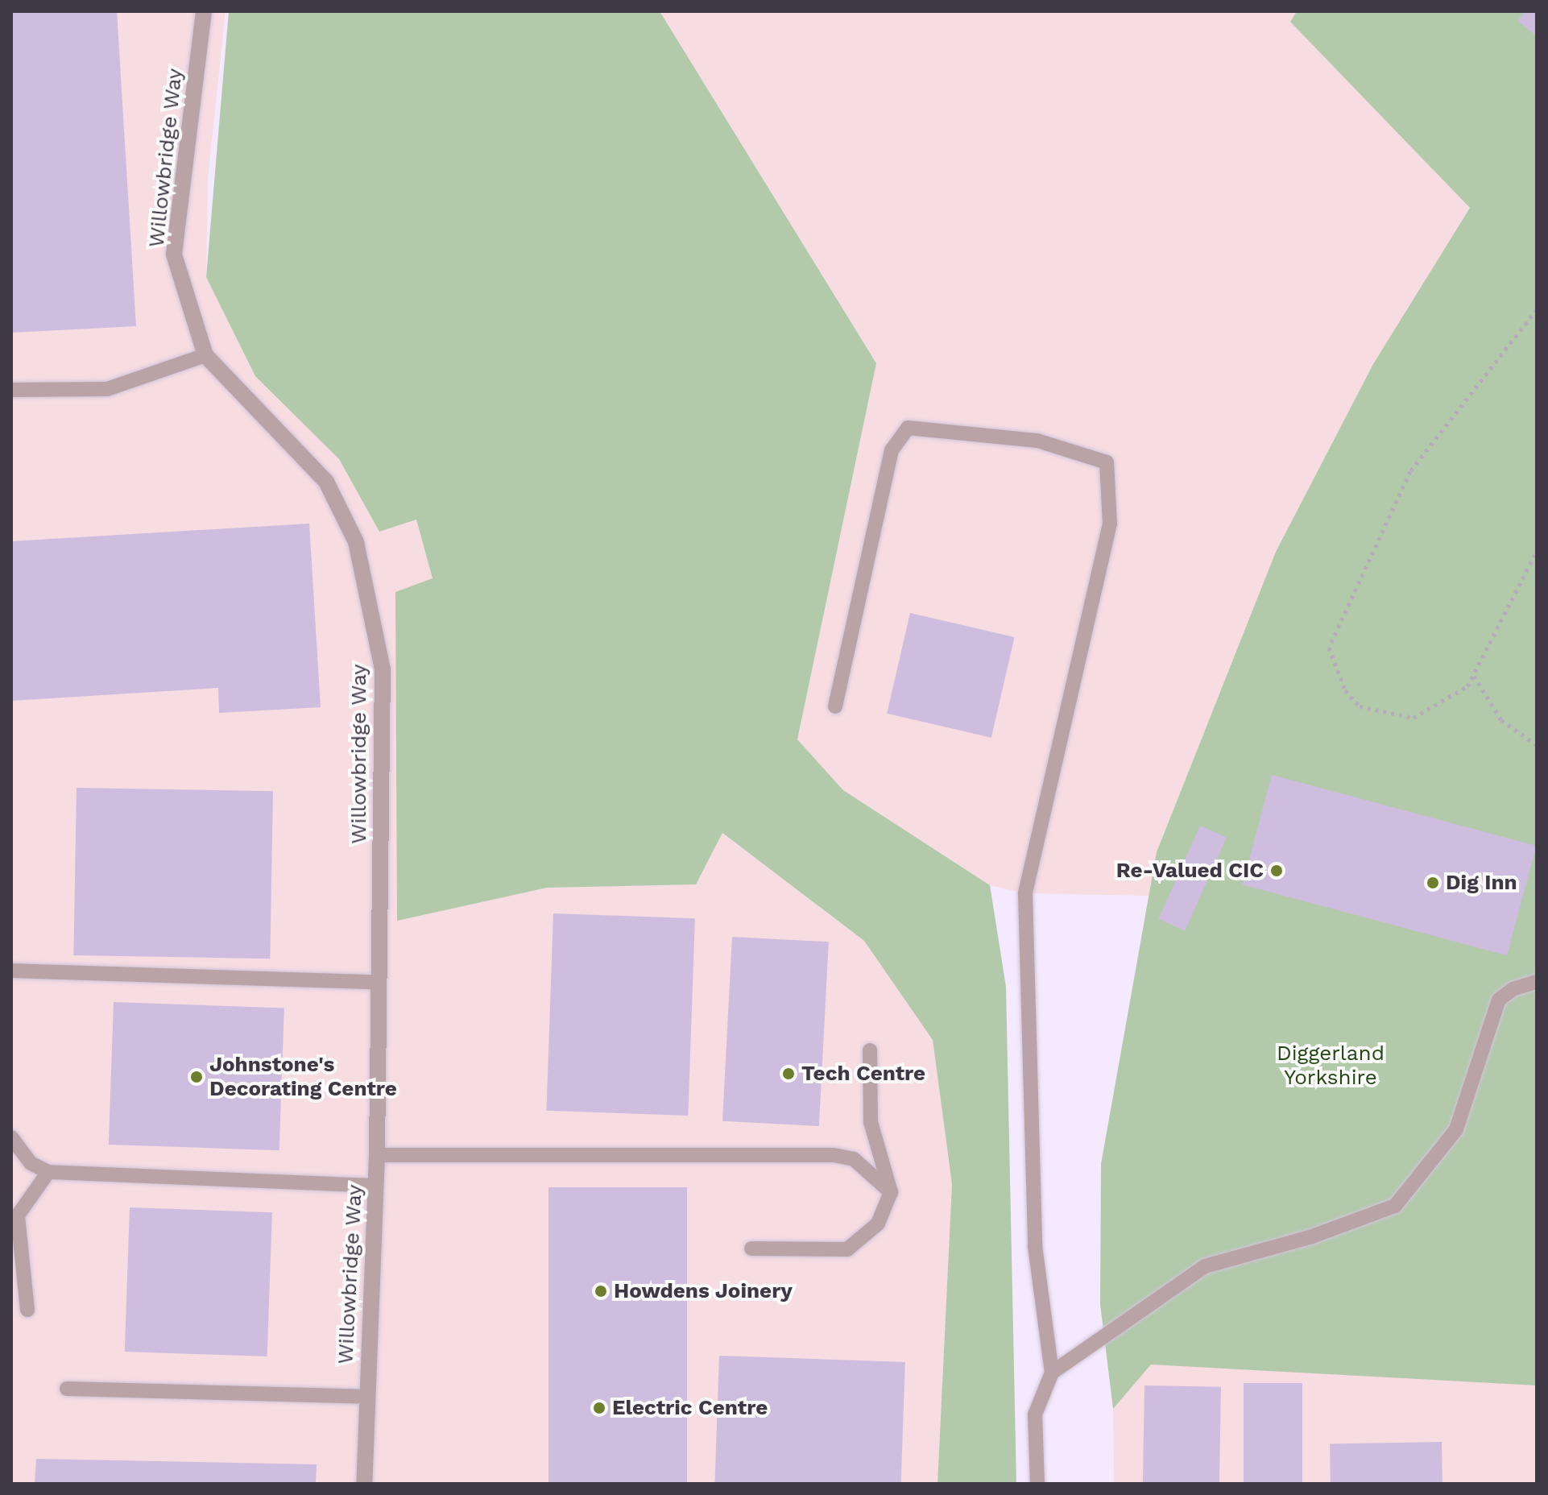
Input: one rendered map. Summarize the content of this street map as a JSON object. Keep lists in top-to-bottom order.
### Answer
{
  "streets": {
    "street": ["Willowbridge Way"]
  },
  "parks": ["Diggerland Yorkshire"],
  "places": [
    "Re-Valued CIC",
    "Dig Inn",
    "Tech Centre",
    "Johnstone's Decorating Centre",
    "Howdens Joinery",
    "Electric Centre"
  ]
}
